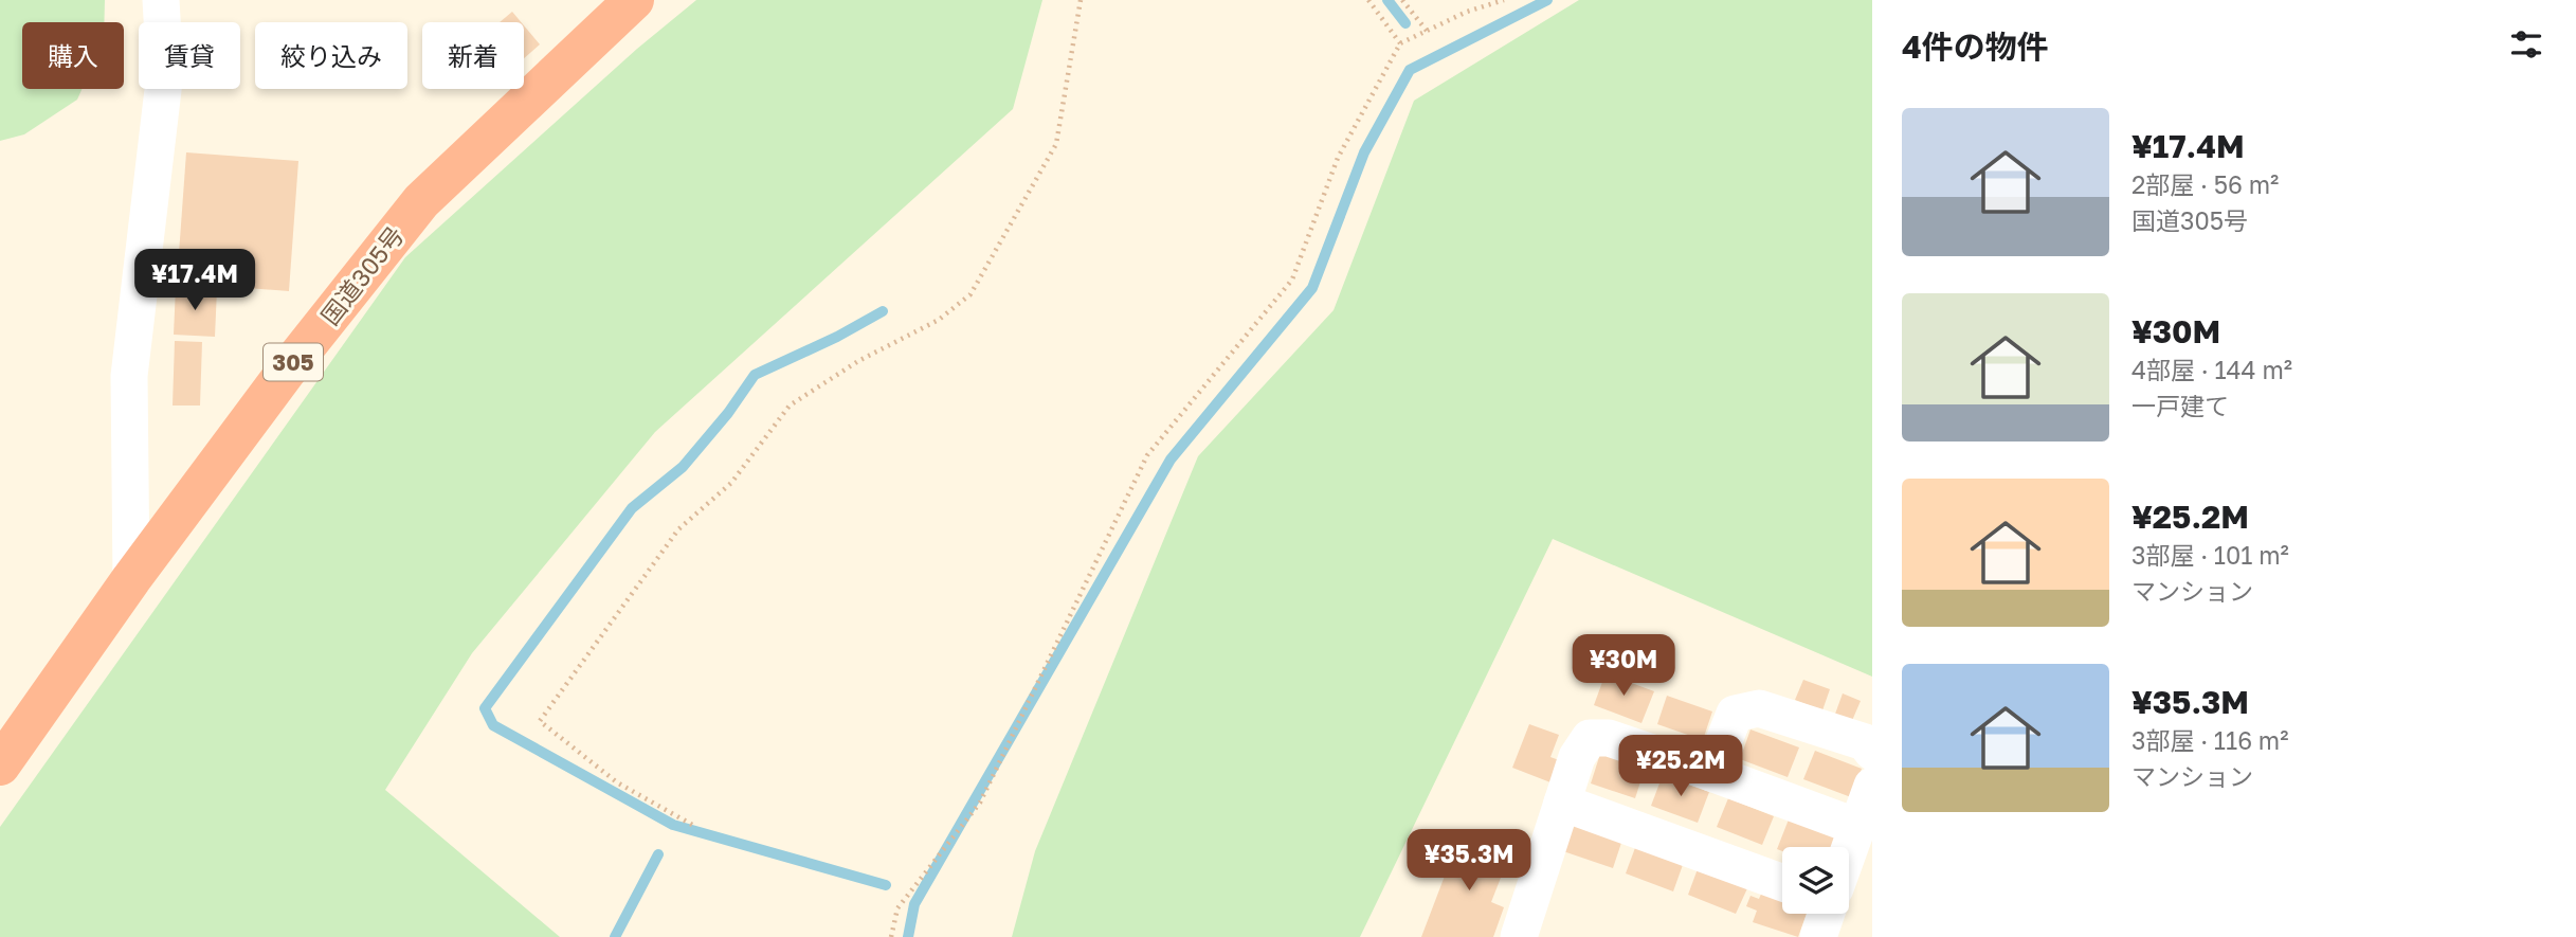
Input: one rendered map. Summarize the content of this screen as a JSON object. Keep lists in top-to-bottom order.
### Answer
{
  "streets": {
    "highway": ["国道305号", "305"]
  },
  "page": {
    "heading": "4件の物件",
    "chip": [
      "購入",
      "賃貸",
      "絞り込み",
      "新着"
    ],
    "list": [
      {
        "name": "¥17.4M",
        "note": "2部屋 · 56 m² · 国道305号"
      },
      {
        "name": "¥30M",
        "note": "4部屋 · 144 m² · 一戸建て"
      },
      {
        "name": "¥25.2M",
        "note": "3部屋 · 101 m² · マンション"
      },
      {
        "name": "¥35.3M",
        "note": "3部屋 · 116 m² · マンション"
      }
    ],
    "price": [
      "¥17.4M",
      "¥30M",
      "¥25.2M",
      "¥35.3M"
    ]
  }
}
